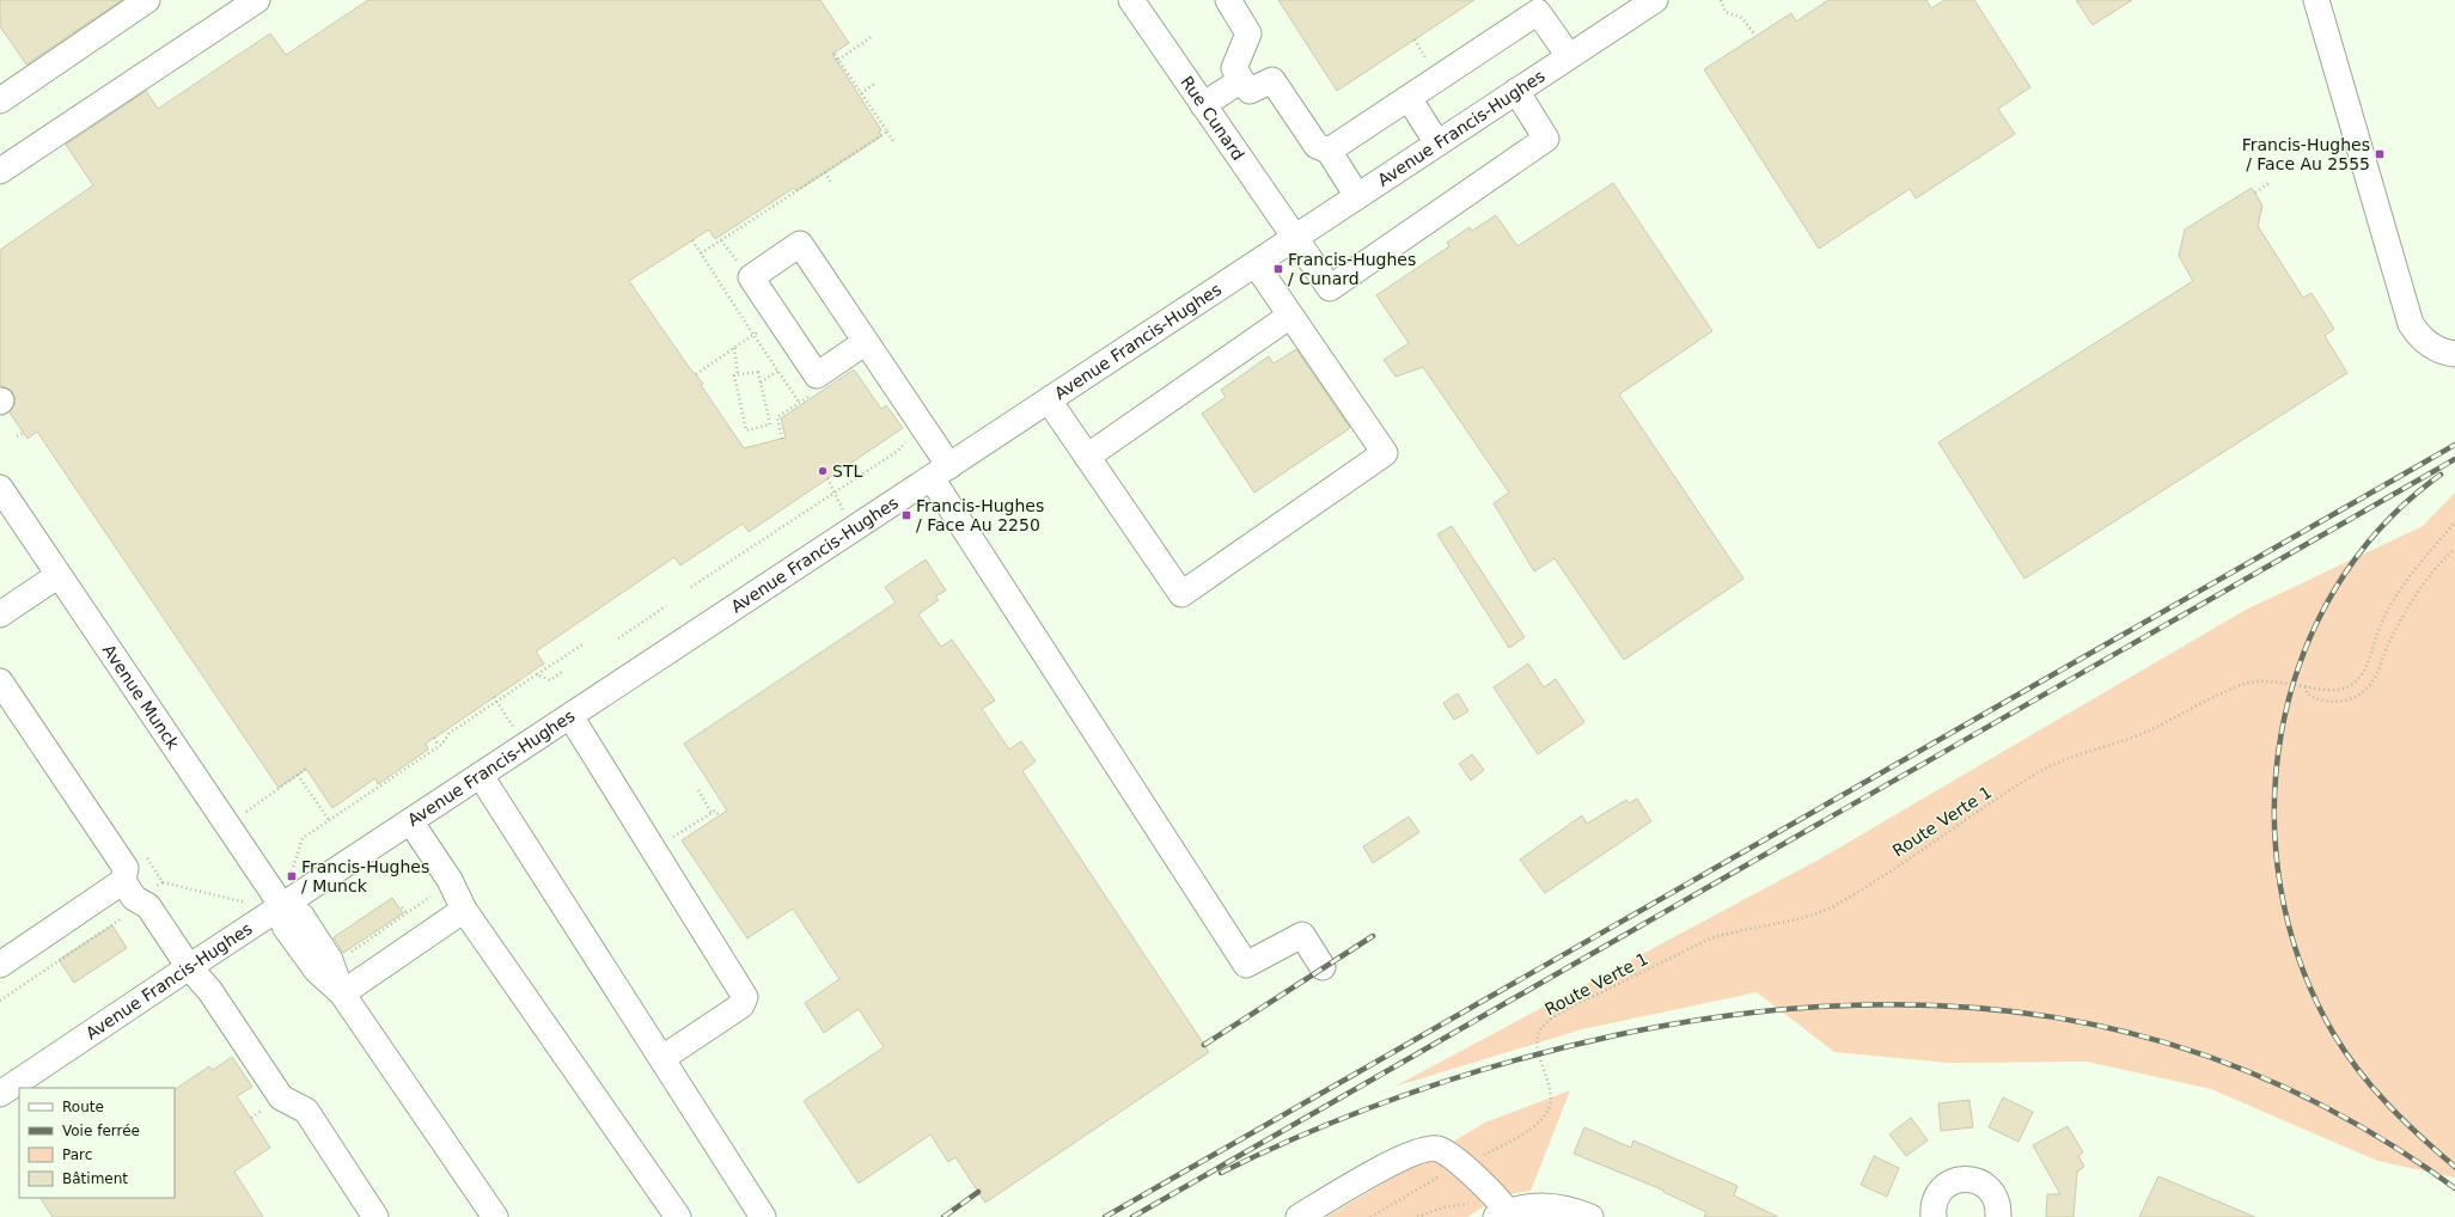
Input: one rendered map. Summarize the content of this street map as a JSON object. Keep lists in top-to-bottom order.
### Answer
{
  "streets": {
    "street": ["Rue Cunard", "Avenue Francis-Hughes", "Avenue Munck"],
    "path": ["Route Verte 1"]
  },
  "crossings": [
    ["Rue Cunard", "Avenue Francis-Hughes"],
    ["Avenue Francis-Hughes", "Avenue Munck"]
  ],
  "places": {
    "transit": [
      "Francis-Hughes / Face Au 2555",
      "Francis-Hughes / Cunard",
      "Francis-Hughes / Face Au 2250",
      "Francis-Hughes / Munck"
    ],
    "other": ["STL"]
  },
  "legend": [
    "Route",
    "Voie ferrée",
    "Parc",
    "Bâtiment"
  ]
}
